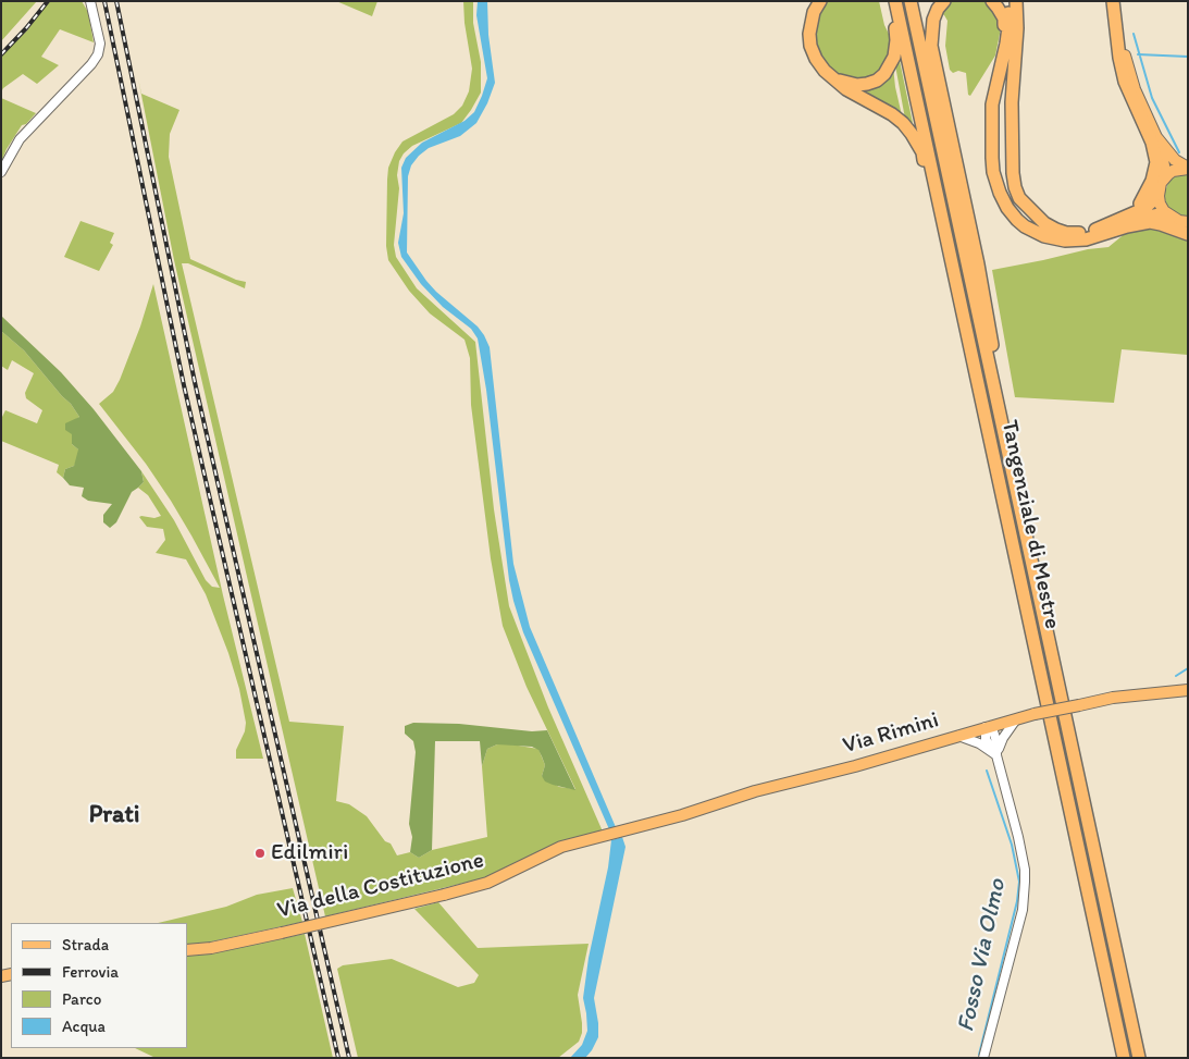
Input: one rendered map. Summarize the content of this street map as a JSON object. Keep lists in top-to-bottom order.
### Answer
{
  "streets": {
    "highway": ["Tangenziale di Mestre"],
    "main road": ["Via Rimini", "Via della Costituzione"]
  },
  "crossings": [
    ["Via Rimini", "Via della Costituzione"]
  ],
  "districts": ["Prati"],
  "water": ["Fosso Via Olmo"],
  "places": ["Edilmiri"],
  "legend": [
    "Strada",
    "Ferrovia",
    "Parco",
    "Acqua"
  ]
}
